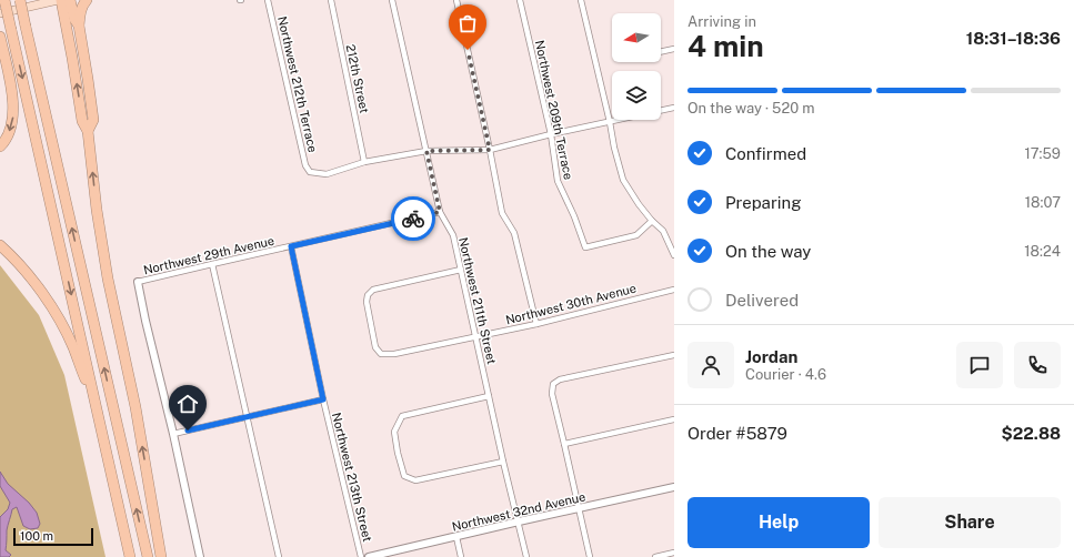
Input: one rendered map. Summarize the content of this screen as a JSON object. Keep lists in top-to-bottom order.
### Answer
{
  "streets": {
    "street": [
      "212th Street",
      "Northwest 212th Terrace",
      "Northwest 209th Terrace",
      "Northwest 29th Avenue",
      "Northwest 211th Street",
      "Northwest 30th Avenue",
      "Northwest 213th Street",
      "Northwest 32nd Avenue"
    ]
  },
  "crossings": [
    ["212th Street", "Northwest 212th Terrace"],
    ["Northwest 29th Avenue", "Northwest 211th Street"],
    ["Northwest 29th Avenue", "Northwest 213th Street"],
    ["Northwest 211th Street", "Northwest 30th Avenue"],
    ["Northwest 211th Street", "Northwest 32nd Avenue"]
  ],
  "scale_bar": "100 m",
  "north": "left",
  "page": {
    "heading": ["4 min", "Arriving in", "18:31–18:36"],
    "panel": [
      "Jordan",
      "Courier · 4.6",
      "Order #5879",
      "$22.88"
    ],
    "bar": "On the way · 520 m",
    "list": [
      ["Confirmed", "17:59"],
      ["Preparing", "18:07"],
      ["On the way", "18:24"],
      "Delivered"
    ],
    "buttons": ["Help", "Share"],
    "scale": "100 m"
  }
}
